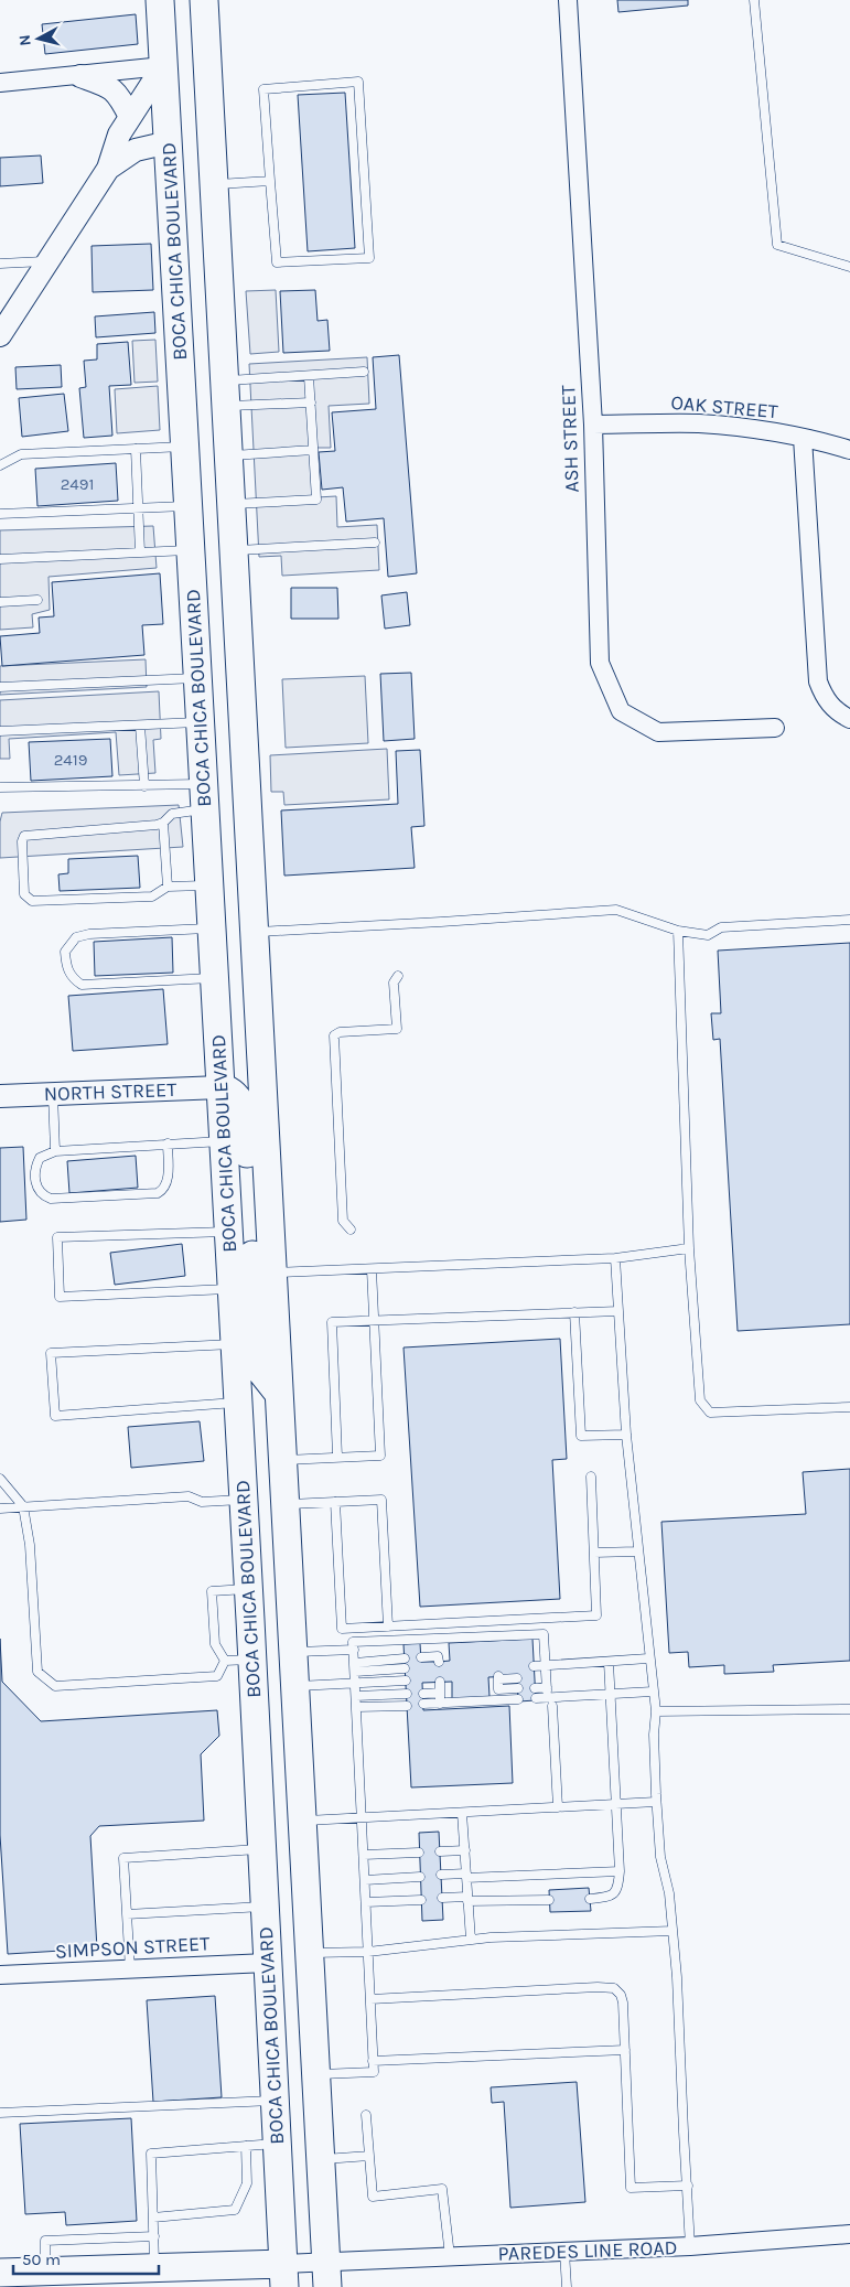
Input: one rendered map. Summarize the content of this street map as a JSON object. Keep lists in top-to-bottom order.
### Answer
{
  "streets": {
    "main road": ["BOCA CHICA BOULEVARD"],
    "street": [
      "OAK STREET",
      "ASH STREET",
      "NORTH STREET",
      "SIMPSON STREET",
      "PAREDES LINE ROAD"
    ]
  },
  "crossings": [
    ["BOCA CHICA BOULEVARD", "NORTH STREET"],
    ["BOCA CHICA BOULEVARD", "SIMPSON STREET"],
    ["BOCA CHICA BOULEVARD", "PAREDES LINE ROAD"],
    ["OAK STREET", "ASH STREET"]
  ],
  "house_numbers": ["2491", "2419"],
  "scale_bar": "50 m",
  "north": "left"
}
